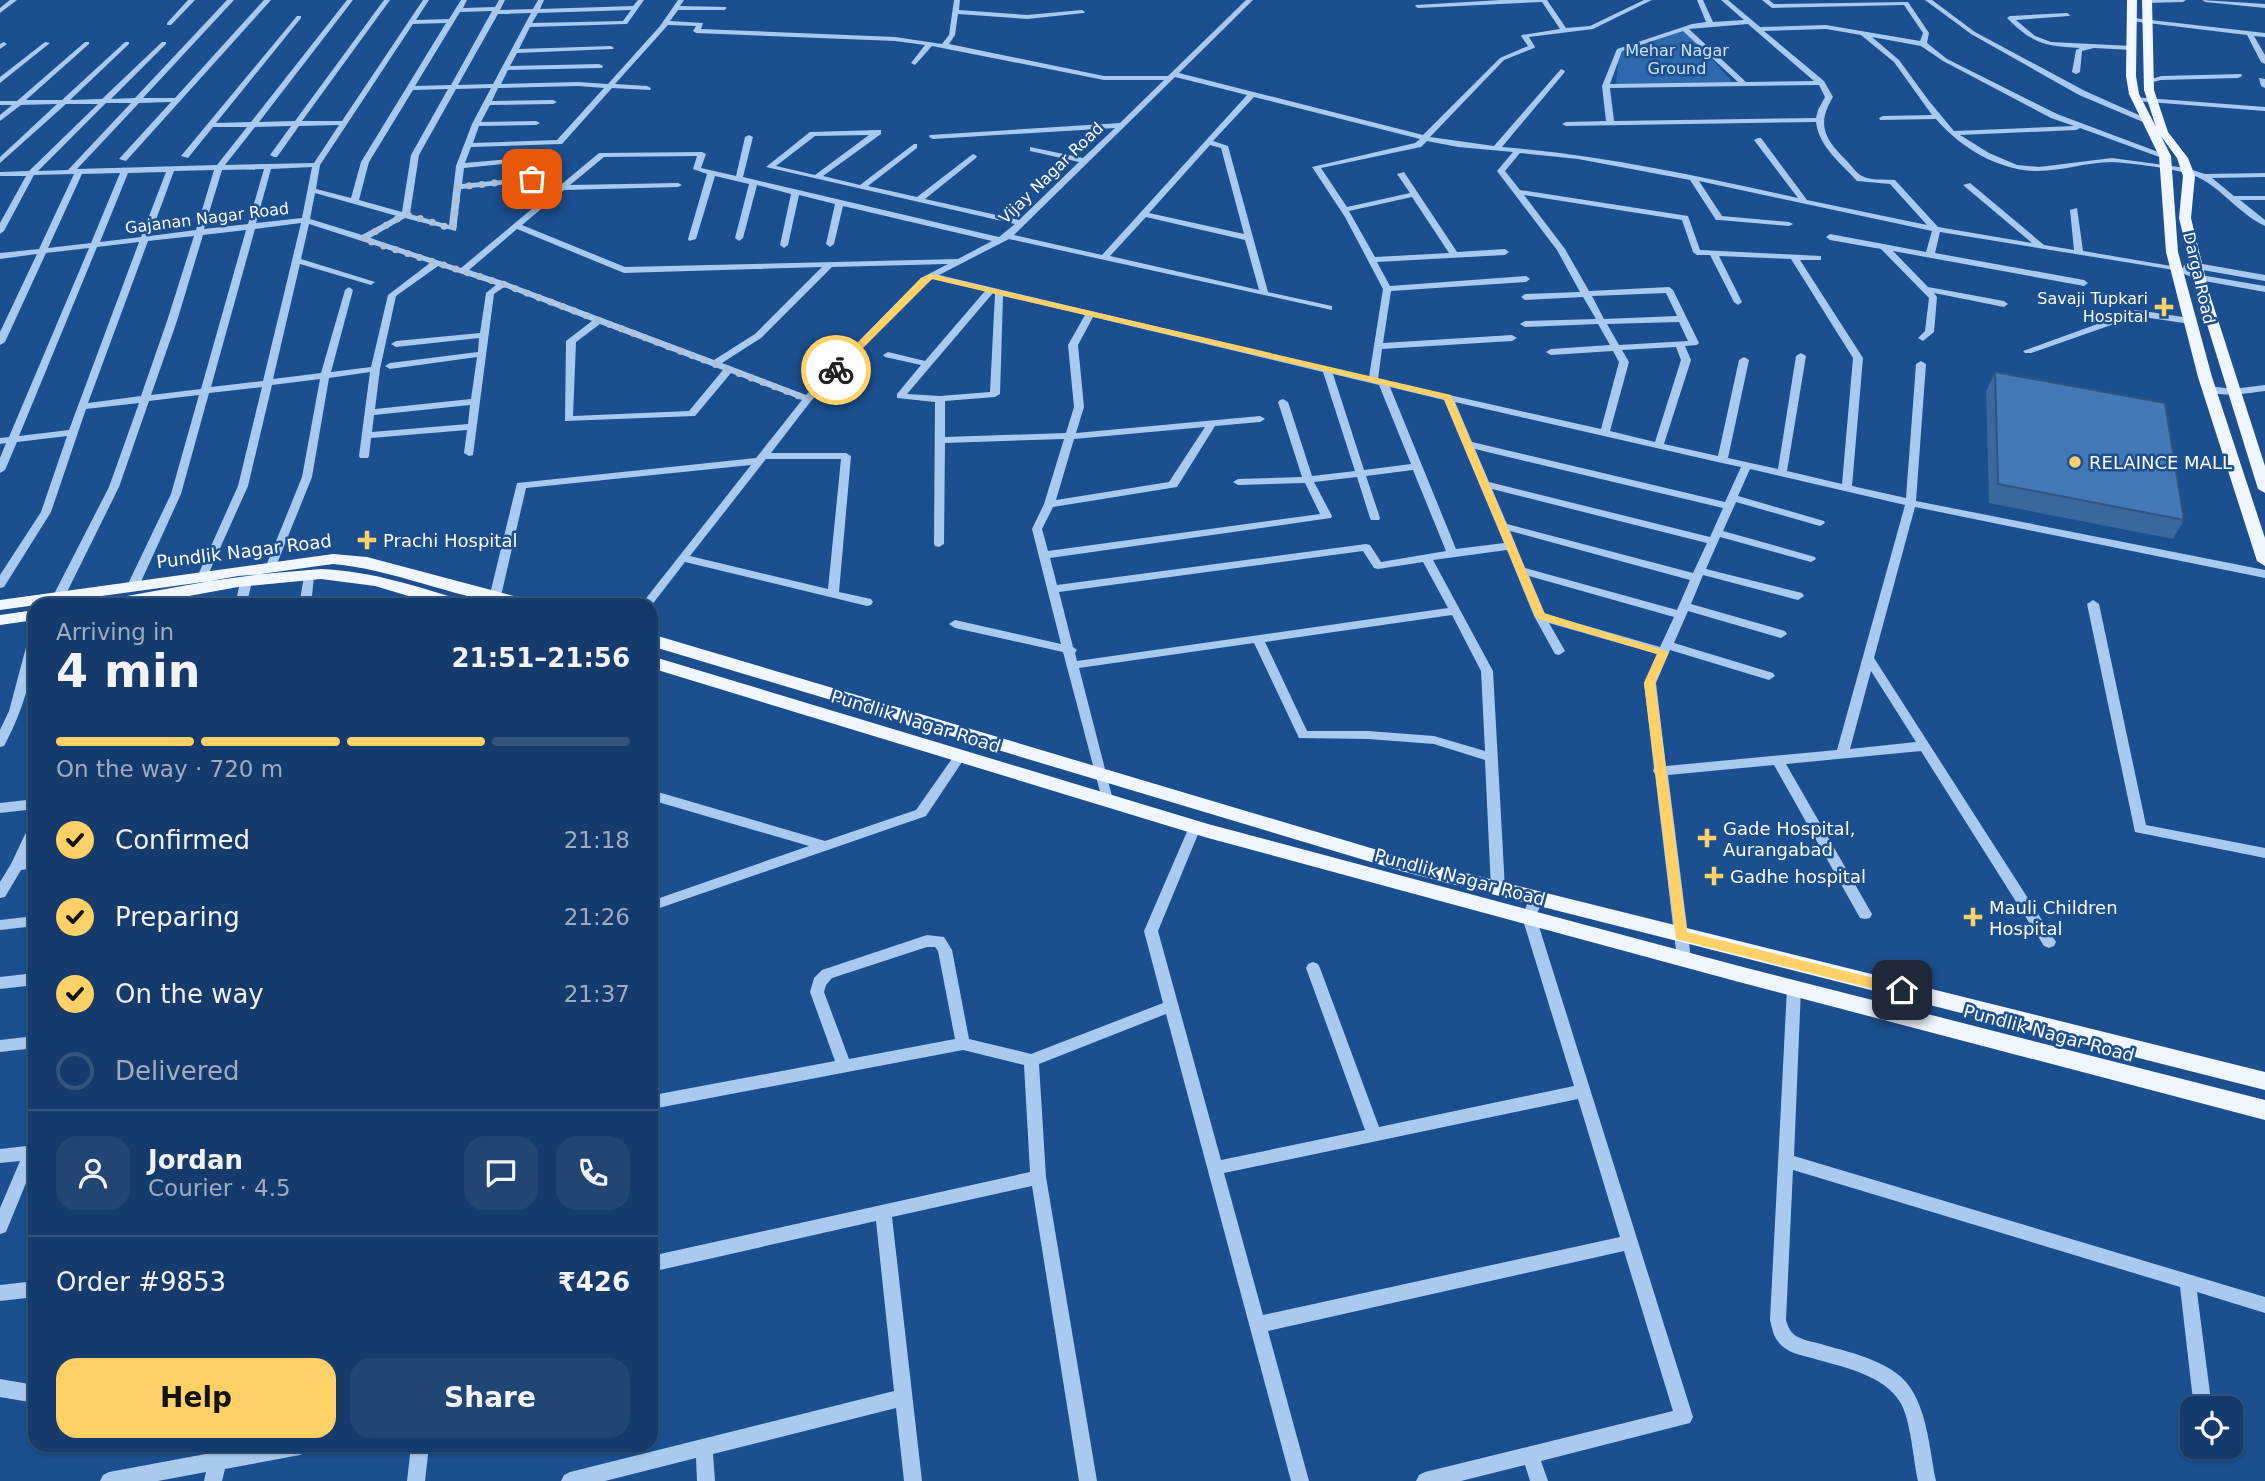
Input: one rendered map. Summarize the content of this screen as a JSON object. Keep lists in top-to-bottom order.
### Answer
{
  "streets": {
    "main road": ["Darga Road", "Pundlik Nagar Road"],
    "street": ["Vijay Nagar Road", "Gajanan Nagar Road"]
  },
  "crossings": [
    ["Vijay Nagar Road", "Gajanan Nagar Road"]
  ],
  "parks": ["Mehar Nagar Ground"],
  "places": {
    "health": [
      "Savaji Tupkari Hospital",
      "Prachi Hospital",
      "Gade Hospital, Aurangabad",
      "Gadhe hospital",
      "Mauli Children Hospital"
    ],
    "other": ["RELAINCE MALL"]
  },
  "page": {
    "heading": ["4 min", "Arriving in", "21:51–21:56"],
    "panel": [
      "Jordan",
      "Courier · 4.5",
      "Order #9853",
      "₹426"
    ],
    "bar": "On the way · 720 m",
    "list": [
      ["Confirmed", "21:18"],
      ["Preparing", "21:26"],
      ["On the way", "21:37"],
      "Delivered"
    ],
    "buttons": ["Help", "Share"]
  }
}
